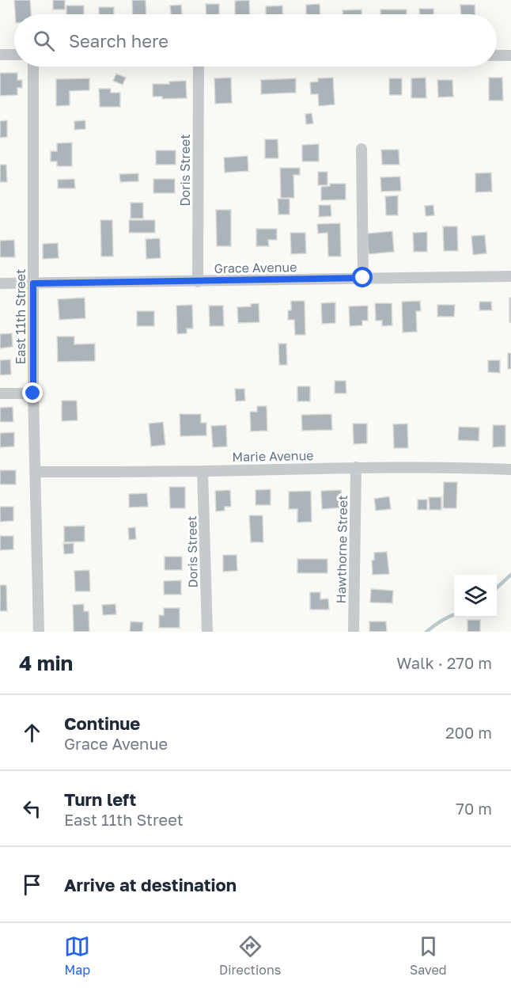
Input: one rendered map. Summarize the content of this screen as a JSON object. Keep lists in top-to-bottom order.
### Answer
{
  "streets": {
    "street": [
      "Doris Street",
      "Grace Avenue",
      "East 11th Street",
      "Marie Avenue",
      "Hawthorne Street"
    ]
  },
  "crossings": [
    ["Doris Street", "Grace Avenue"],
    ["Doris Street", "Marie Avenue"],
    ["Grace Avenue", "East 11th Street"],
    ["East 11th Street", "Marie Avenue"],
    ["Marie Avenue", "Hawthorne Street"]
  ],
  "page": {
    "search": "Search here",
    "heading": ["4 min", "Walk · 270 m"],
    "list": [
      ["Continue", "Grace Avenue", "200 m"],
      ["Turn left", "East 11th Street", "70 m"],
      "Arrive at destination"
    ],
    "nav": ["Map", "Directions", "Saved"]
  }
}
